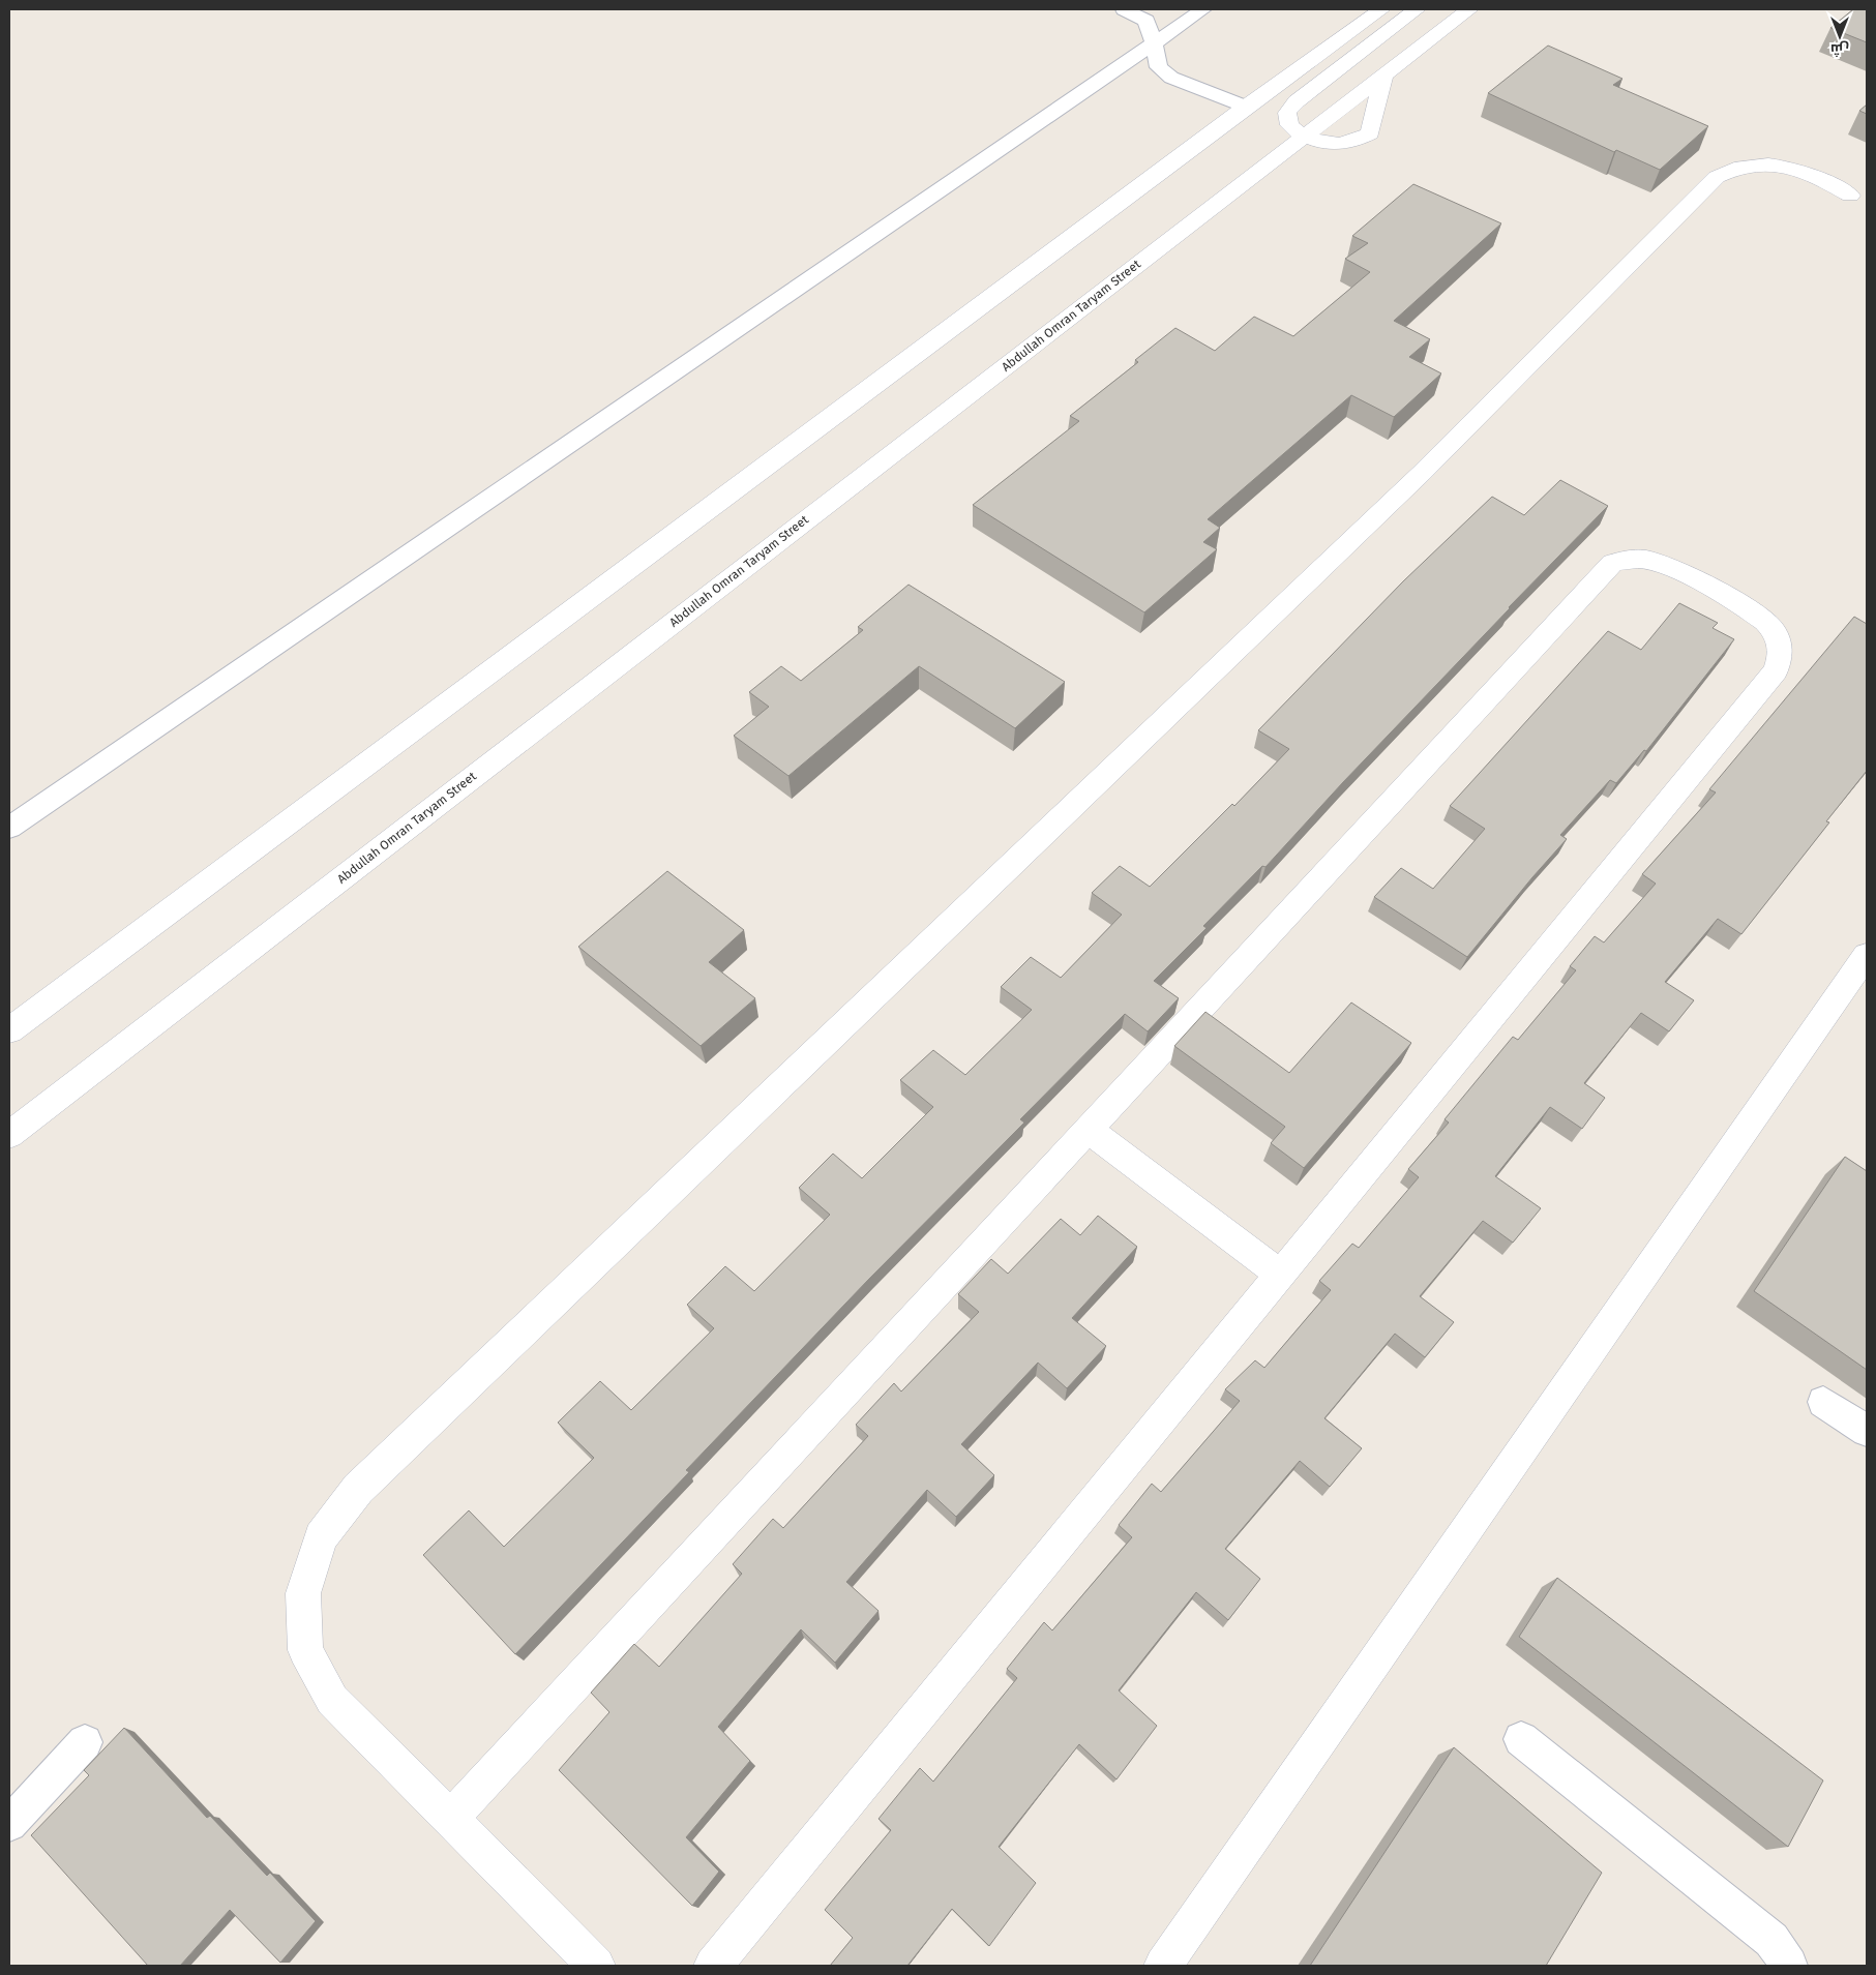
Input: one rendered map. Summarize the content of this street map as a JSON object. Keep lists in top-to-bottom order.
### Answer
{
  "streets": {
    "street": ["Abdullah Omran Taryam Street"]
  },
  "north": "bottom"
}
